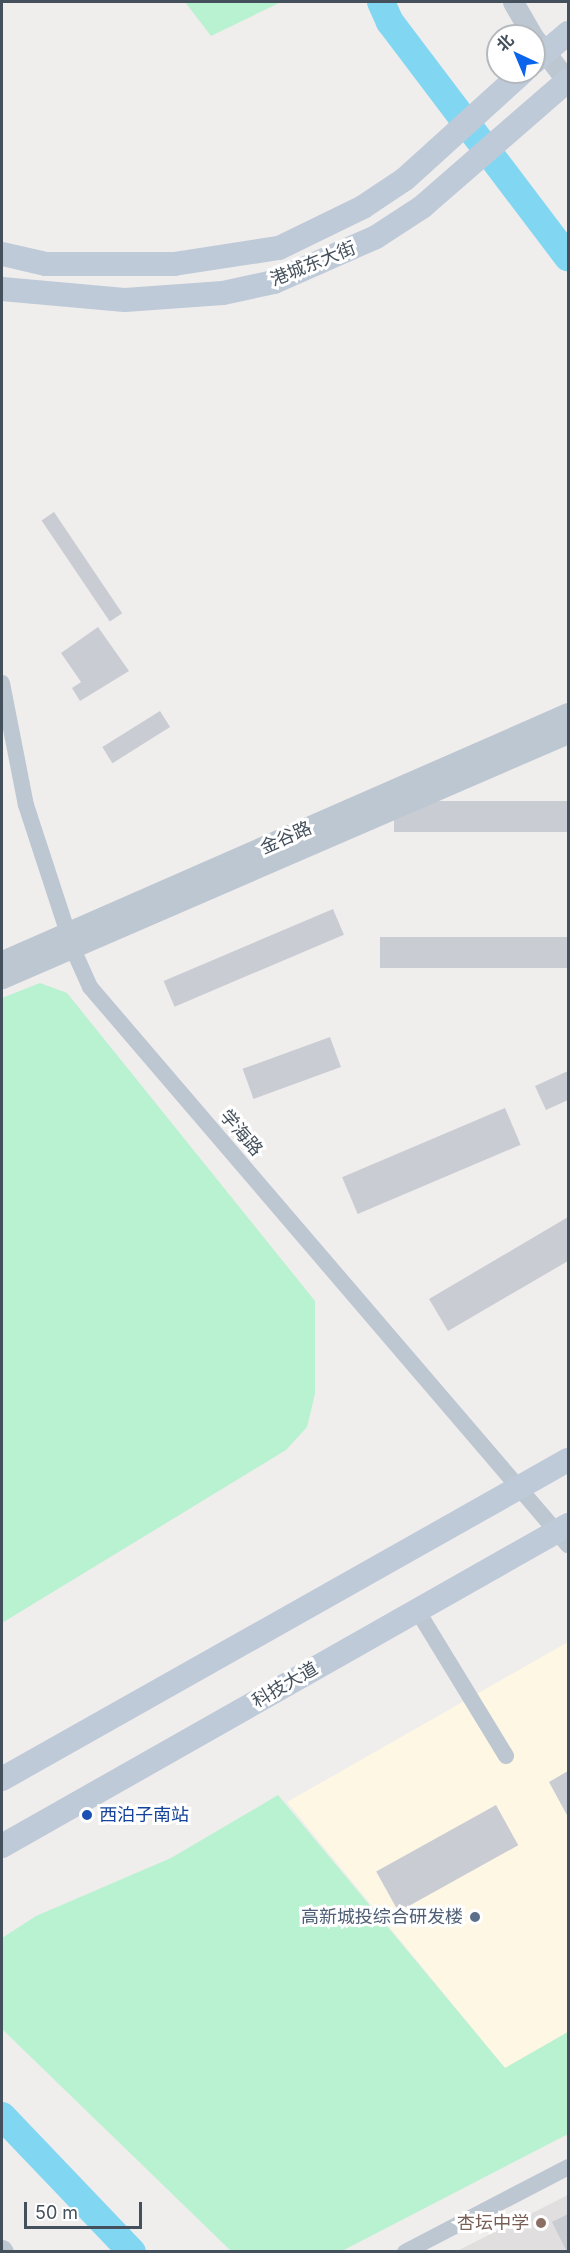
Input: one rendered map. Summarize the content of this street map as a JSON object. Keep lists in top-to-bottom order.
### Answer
{
  "streets": {
    "main road": ["港城东大街", "科技大道"],
    "street": ["金谷路", "学海路"]
  },
  "crossings": [
    ["金谷路", "学海路"],
    ["学海路", "科技大道"]
  ],
  "places": ["西泊子南站", "高新城投综合研发楼", "杏坛中学"],
  "scale_bar": "50 m",
  "north": "top left"
}
